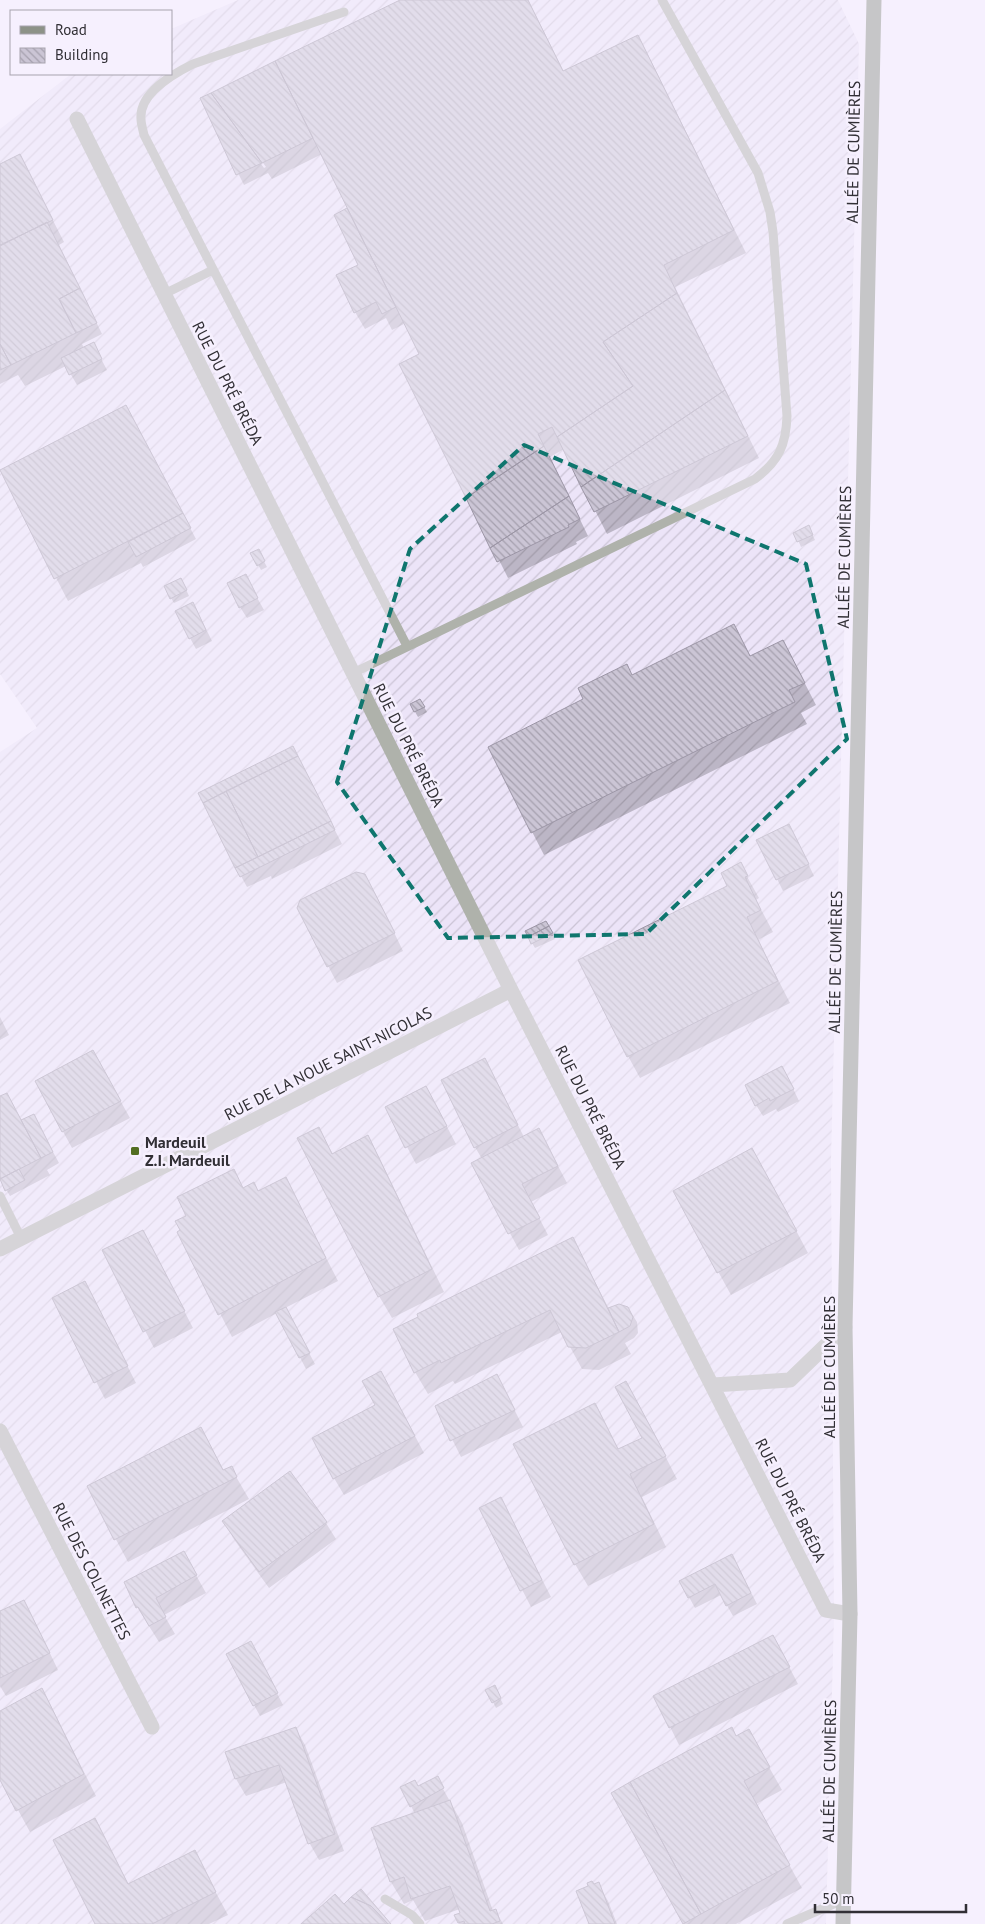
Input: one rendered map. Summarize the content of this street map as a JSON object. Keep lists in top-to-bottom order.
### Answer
{
  "streets": {
    "main road": ["ALLÉE DE CUMIÈRES"],
    "street": ["RUE DU PRÉ BRÉDA", "RUE DE LA NOUE SAINT-NICOLAS", "RUE DES COLINETTES"]
  },
  "crossings": [
    ["ALLÉE DE CUMIÈRES", "RUE DU PRÉ BRÉDA"],
    ["RUE DU PRÉ BRÉDA", "RUE DE LA NOUE SAINT-NICOLAS"]
  ],
  "places": {
    "transit": ["Mardeuil Z.I. Mardeuil"]
  },
  "legend": ["Road", "Building"],
  "scale_bar": "50 m"
}
